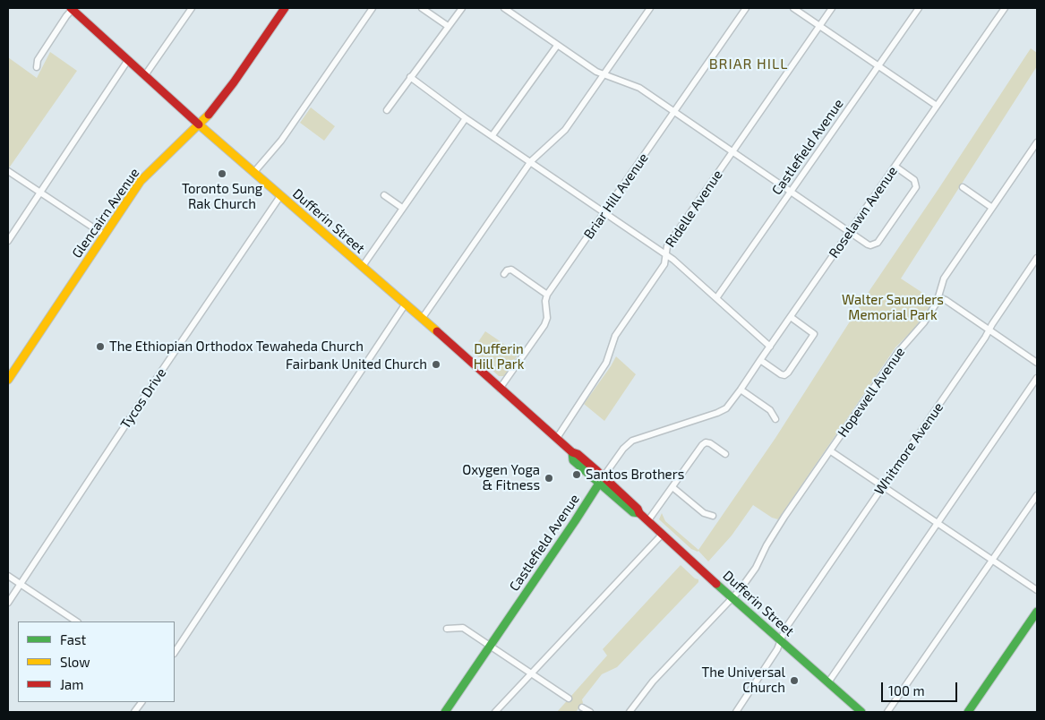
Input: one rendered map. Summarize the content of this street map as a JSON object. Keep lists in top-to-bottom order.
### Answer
{
  "streets": {
    "main road": ["Castlefield Avenue", "Glencairn Avenue", "Dufferin Street"],
    "street": [
      "Briar Hill Avenue",
      "Ridelle Avenue",
      "Roselawn Avenue",
      "Hopewell Avenue",
      "Tycos Drive",
      "Whitmore Avenue"
    ]
  },
  "crossings": [
    ["Castlefield Avenue", "Roselawn Avenue"],
    ["Castlefield Avenue", "Dufferin Street"],
    ["Ridelle Avenue", "Dufferin Street"],
    ["Glencairn Avenue", "Dufferin Street"],
    ["Dufferin Street", "Hopewell Avenue"],
    ["Dufferin Street", "Tycos Drive"],
    ["Dufferin Street", "Whitmore Avenue"]
  ],
  "districts": ["BRIAR HILL"],
  "parks": ["Walter Saunders Memorial Park", "Dufferin Hill Park"],
  "places": [
    "Toronto Sung Rak Church",
    "The Ethiopian Orthodox Tewaheda Church",
    "Fairbank United Church",
    "Santos Brothers",
    "Oxygen Yoga & Fitness",
    "The Universal Church"
  ],
  "legend": ["Fast", "Slow", "Jam"],
  "scale_bar": "100 m"
}
